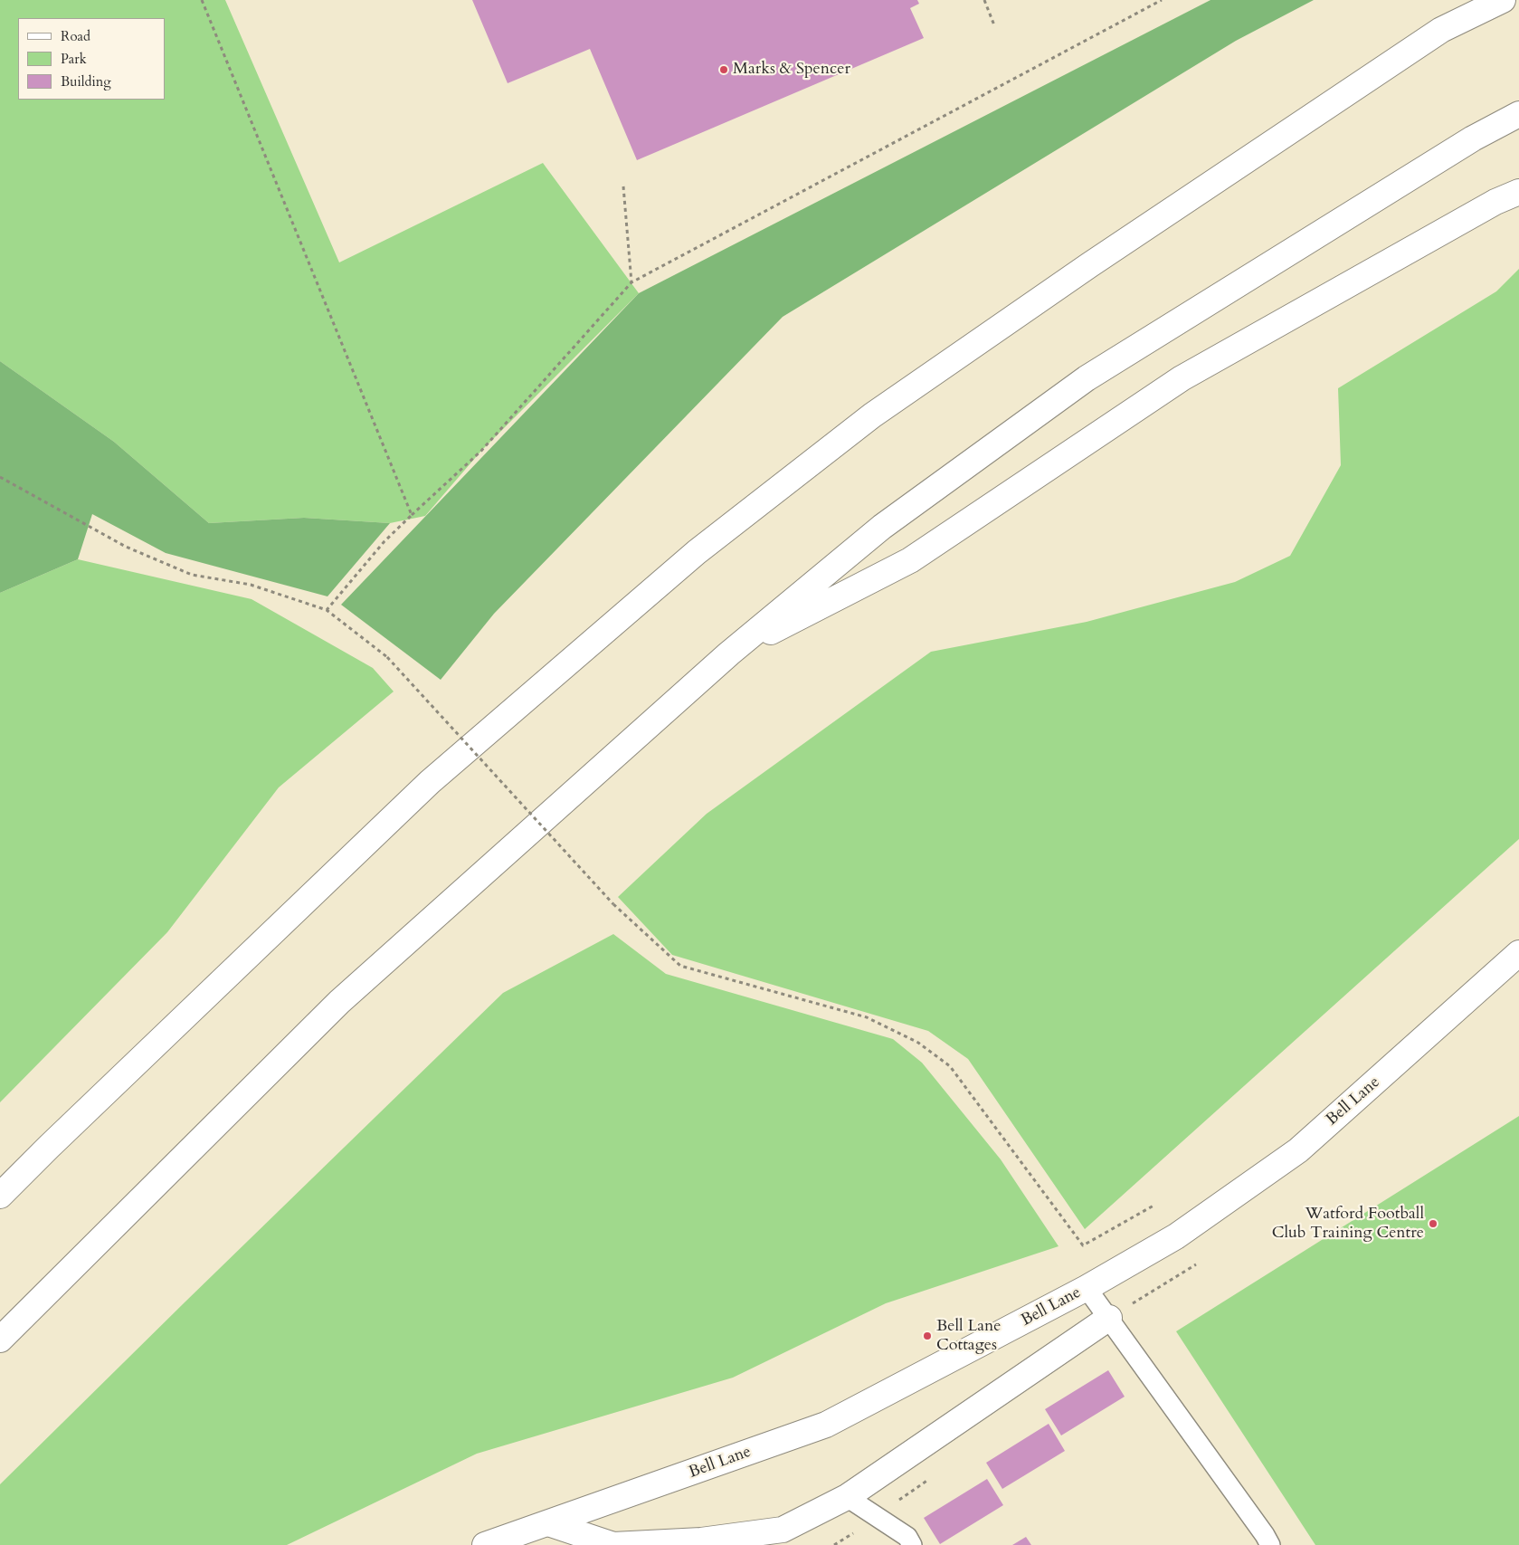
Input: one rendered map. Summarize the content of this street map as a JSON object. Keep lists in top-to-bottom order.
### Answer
{
  "streets": {
    "main road": ["Bell Lane"]
  },
  "places": ["Marks & Spencer", "Watford Football Club Training Centre", "Bell Lane Cottages"],
  "legend": ["Road", "Park", "Building"]
}
